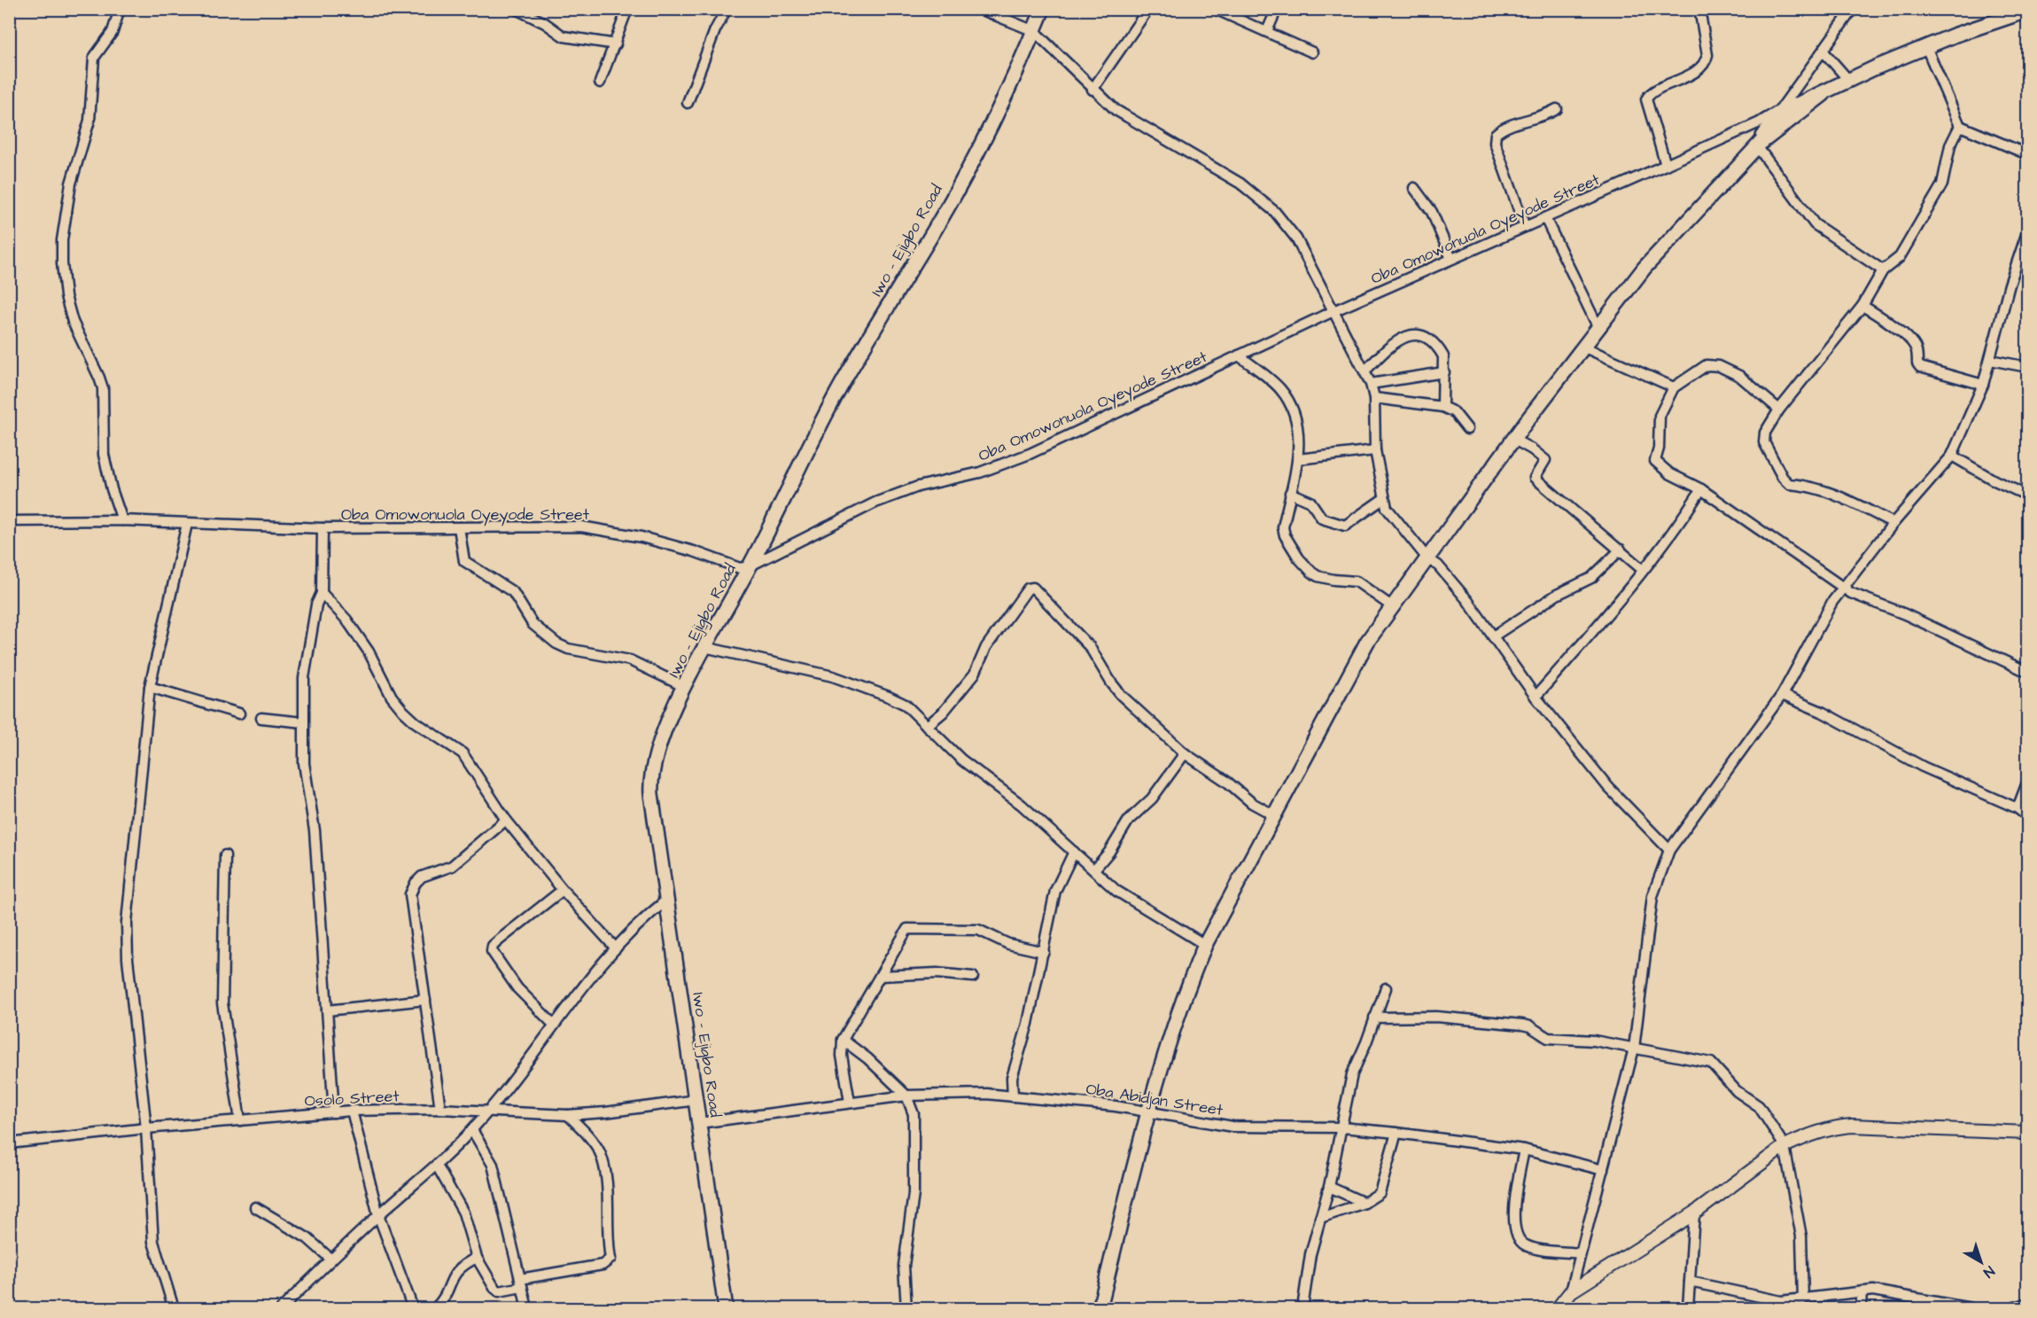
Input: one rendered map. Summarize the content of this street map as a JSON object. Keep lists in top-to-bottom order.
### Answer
{
  "streets": {
    "main road": ["Iwo - Ejigbo Road"],
    "street": ["Oba Omowonuola Oyeyode Street", "Osolo Street", "Oba Abidjan Street"]
  },
  "crossings": [
    ["Oba Omowonuola Oyeyode Street", "Iwo - Ejigbo Road"],
    ["Iwo - Ejigbo Road", "Osolo Street"],
    ["Iwo - Ejigbo Road", "Oba Abidjan Street"]
  ],
  "north": "bottom right"
}
